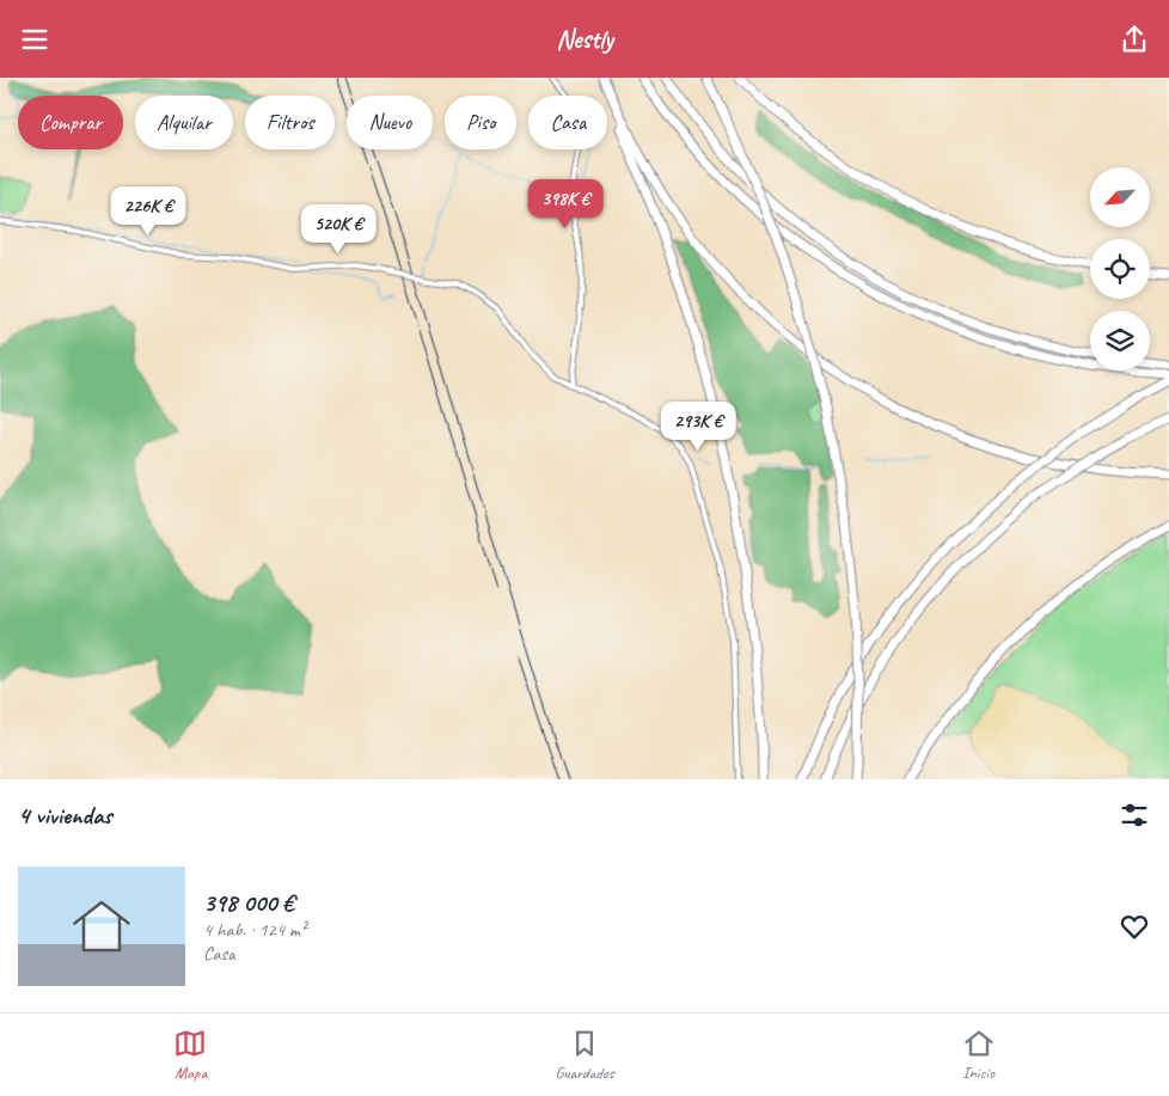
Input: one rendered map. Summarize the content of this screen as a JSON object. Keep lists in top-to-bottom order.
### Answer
{
  "north": "bottom left",
  "page": {
    "header": "Nestly",
    "chip": [
      "Comprar",
      "Alquilar",
      "Filtros",
      "Nuevo",
      "Piso",
      "Casa"
    ],
    "price": [
      "398K €",
      "226K €",
      "520K €",
      "293K €"
    ],
    "heading": "4 viviendas",
    "list": [
      {
        "name": "398 000 €",
        "note": "4 hab. · 124 m² · Casa"
      }
    ],
    "tabs": ["Mapa", "Guardados", "Inicio"]
  }
}
